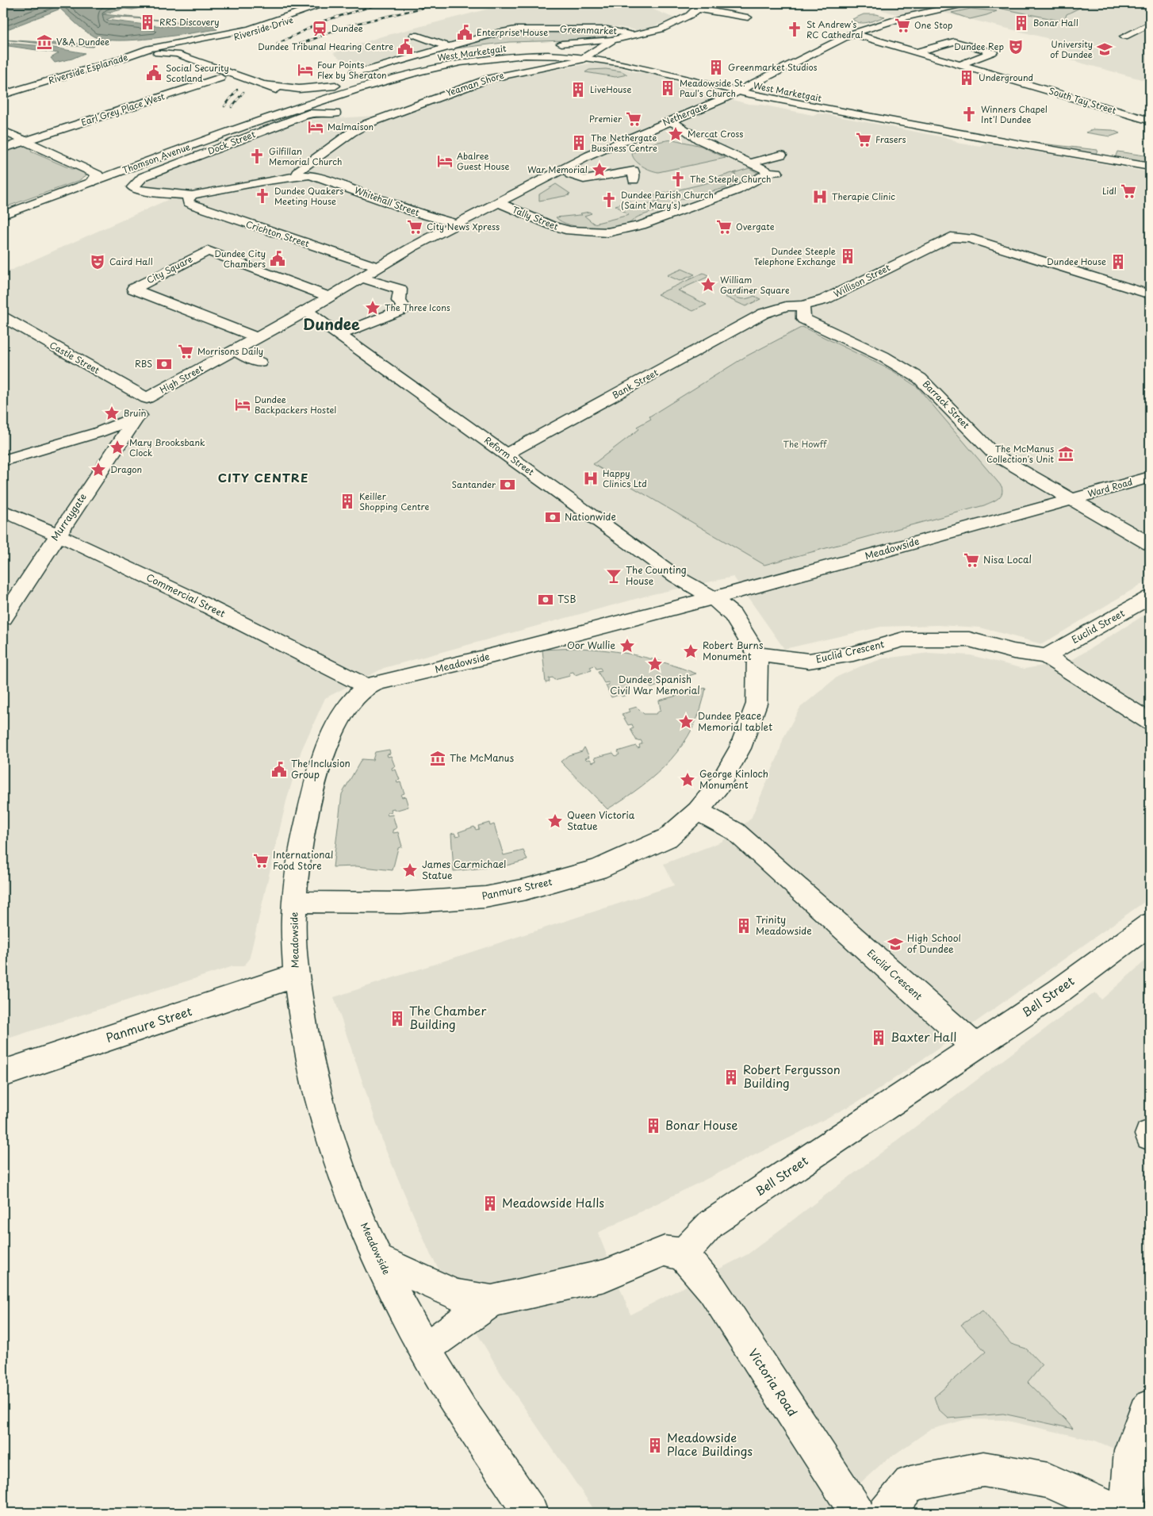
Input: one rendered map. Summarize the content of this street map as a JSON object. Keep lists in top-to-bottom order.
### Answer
{
  "streets": {
    "street": [
      "Riverside Drive",
      "Greenmarket",
      "West Marketgait",
      "Riverside Esplanade",
      "Yeaman Shore",
      "South Tay Street",
      "Earl Grey Place West",
      "Nethergate",
      "Dock Street",
      "Thomson Avenue",
      "Whitehall Street",
      "Tally Street",
      "Crichton Street",
      "City Square",
      "Willison Street",
      "Castle Street",
      "High Street",
      "Bank Street",
      "Barrack Street",
      "Reform Street",
      "Ward Road",
      "Murraygate",
      "Meadowside",
      "Commercial Street",
      "Euclid Street",
      "Euclid Crescent",
      "Panmure Street",
      "Bell Street",
      "Victoria Road"
    ]
  },
  "crossings": [
    ["Riverside Drive", "Riverside Esplanade"],
    ["Greenmarket", "West Marketgait"],
    ["Greenmarket", "Yeaman Shore"],
    ["West Marketgait", "Yeaman Shore"],
    ["West Marketgait", "Nethergate"],
    ["West Marketgait", "Thomson Avenue"],
    ["Yeaman Shore", "Whitehall Street"],
    ["Nethergate", "Whitehall Street"],
    ["Nethergate", "High Street"],
    ["Dock Street", "Whitehall Street"],
    ["Whitehall Street", "Crichton Street"],
    ["Crichton Street", "High Street"],
    ["City Square", "High Street"],
    ["Willison Street", "Bank Street"],
    ["Willison Street", "Barrack Street"],
    ["Castle Street", "High Street"],
    ["High Street", "Reform Street"],
    ["Bank Street", "Reform Street"],
    ["Barrack Street", "Ward Road"],
    ["Barrack Street", "Meadowside"],
    ["Reform Street", "Meadowside"],
    ["Ward Road", "Meadowside"],
    ["Murraygate", "Commercial Street"],
    ["Meadowside", "Commercial Street"],
    ["Meadowside", "Panmure Street"],
    ["Euclid Street", "Euclid Crescent"],
    ["Euclid Crescent", "Panmure Street"],
    ["Euclid Crescent", "Bell Street"],
    ["Bell Street", "Victoria Road"]
  ],
  "districts": ["Dundee", "CITY CENTRE"],
  "parks": ["The Howff"],
  "places": {
    "building": [
      "RRS Discovery",
      "Bonar Hall",
      "Greenmarket Studios",
      "Underground",
      "Meadowside St. Paul's Church",
      "LiveHouse",
      "The Nethergate Business Centre",
      "Dundee Steeple Telephone Exchange",
      "Dundee House",
      "Keiller Shopping Centre",
      "Trinity Meadowside",
      "The Chamber Building",
      "Baxter Hall",
      "Robert Fergusson Building",
      "Bonar House",
      "Meadowside Halls",
      "Meadowside Place Buildings"
    ],
    "supermarket": [
      "One Stop",
      "Premier",
      "Frasers",
      "Lidl",
      "City News Xpress",
      "Overgate",
      "Morrisons Daily",
      "Nisa Local",
      "International Food Store"
    ],
    "station": ["Dundee"],
    "church": [
      "St Andrew's RC Cathedral",
      "Winners Chapel Int'l Dundee",
      "Gilfillan Memorial Church",
      "The Steeple Church",
      "Dundee Quakers Meeting House",
      "Dundee Parish Church (Saint Mary's)"
    ],
    "public building": [
      "Enterprise House",
      "Dundee Tribunal Hearing Centre",
      "Social Security Scotland",
      "Dundee City Chambers",
      "The Inclusion Group"
    ],
    "museum": ["V&A Dundee", "The McManus Collection's Unit", "The McManus"],
    "theatre": ["Dundee Rep", "Caird Hall"],
    "school or university": ["University of Dundee", "High School of Dundee"],
    "hotel": [
      "Four Points Flex by Sheraton",
      "Malmaison",
      "Abalree Guest House",
      "Dundee Backpackers Hostel"
    ],
    "place": [
      "Mercat Cross",
      "War Memorial",
      "William Gardiner Square",
      "The Three Icons",
      "Bruin",
      "Mary Brooksbank Clock",
      "Dragon",
      "Oor Wullie",
      "Robert Burns Monument",
      "Dundee Spanish Civil War Memorial",
      "Dundee Peace Memorial tablet",
      "George Kinloch Monument",
      "Queen Victoria Statue",
      "James Carmichael Statue"
    ],
    "hospital": ["Therapie Clinic", "Happy Clinics Ltd"],
    "bank": [
      "RBS",
      "Santander",
      "Nationwide",
      "TSB"
    ],
    "bar": ["The Counting House"]
  }
}
